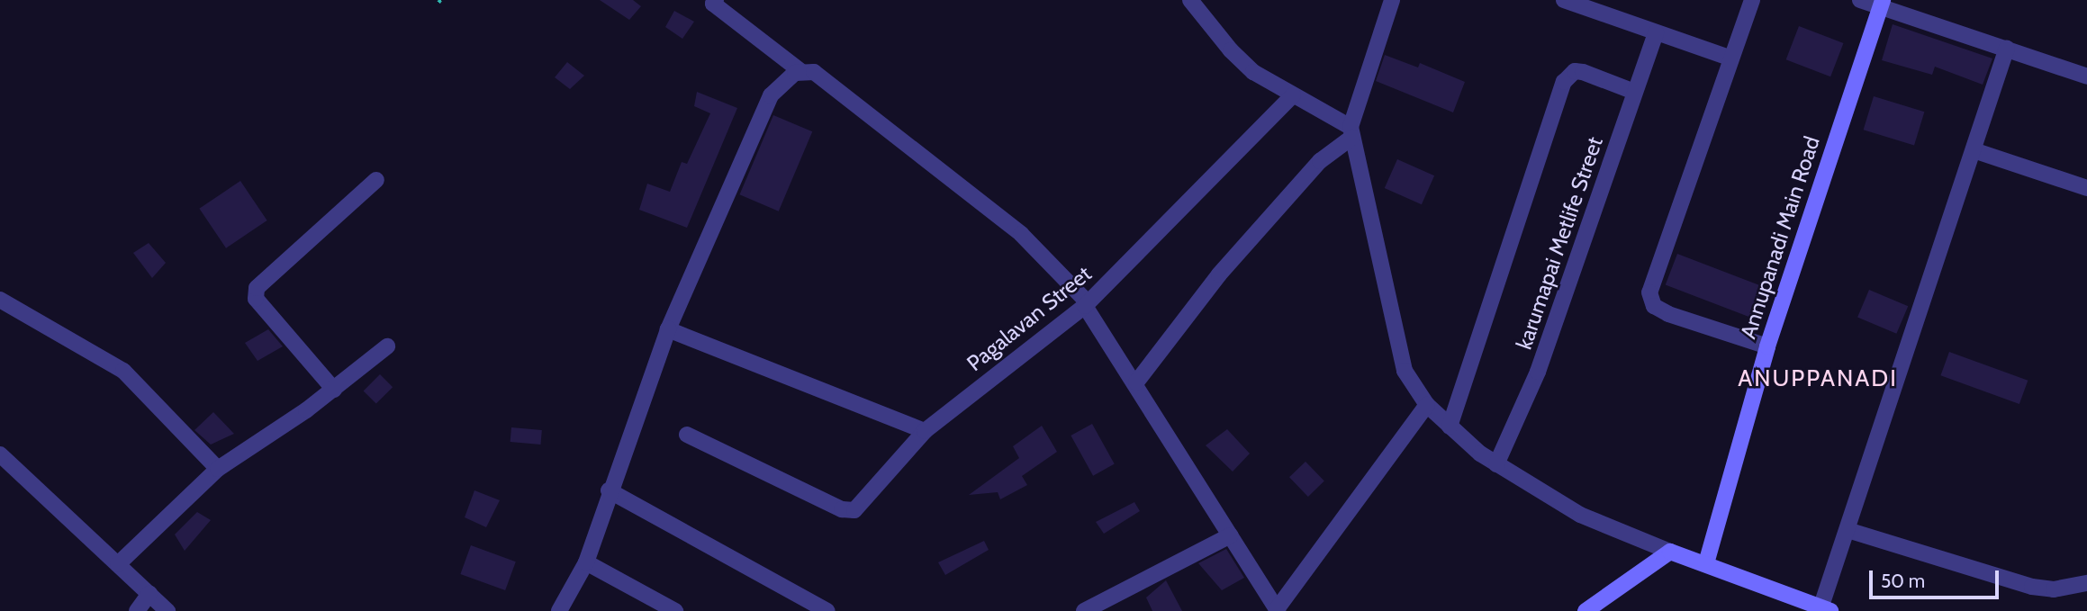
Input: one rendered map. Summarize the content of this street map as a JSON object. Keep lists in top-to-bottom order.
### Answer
{
  "streets": {
    "street": ["Annupanadi Main Road", "karumapai Metlife Street", "Pagalavan Street"]
  },
  "districts": ["ANUPPANADI"],
  "scale_bar": "50 m"
}
